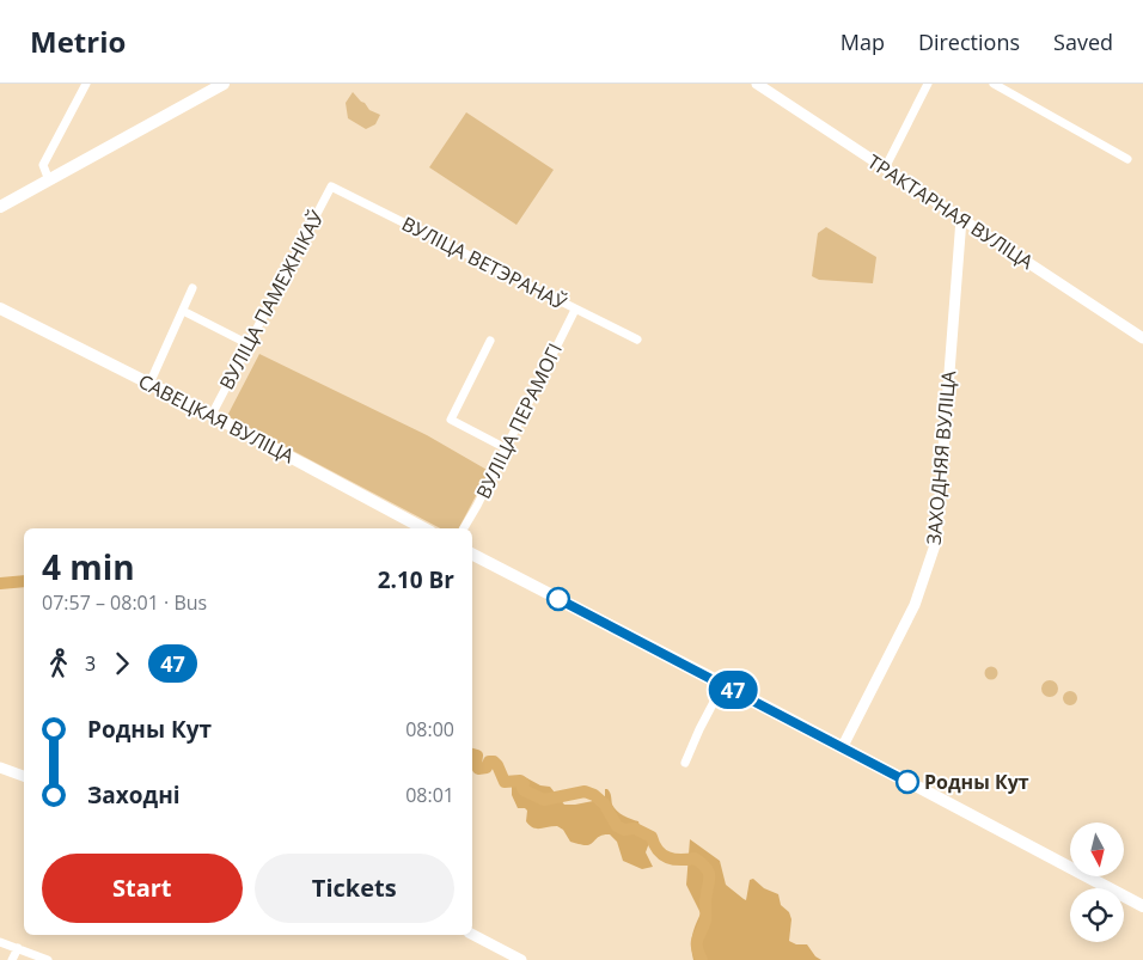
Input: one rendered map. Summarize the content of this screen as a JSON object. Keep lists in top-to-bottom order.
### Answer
{
  "streets": {
    "main road": ["САВЕЦКАЯ ВУЛІЦА"],
    "street": [
      "ТРАКТАРНАЯ ВУЛІЦА",
      "ВУЛІЦА ВЕТЭРАНАЎ",
      "ВУЛІЦА ПАМЕЖНІКАЎ",
      "ВУЛІЦА ПЕРАМОГІ",
      "ЗАХОДНЯЯ ВУЛІЦА"
    ]
  },
  "crossings": [
    ["ТРАКТАРНАЯ ВУЛІЦА", "ЗАХОДНЯЯ ВУЛІЦА"],
    ["ВУЛІЦА ВЕТЭРАНАЎ", "ВУЛІЦА ПАМЕЖНІКАЎ"],
    ["ВУЛІЦА ВЕТЭРАНАЎ", "ВУЛІЦА ПЕРАМОГІ"],
    ["ВУЛІЦА ПАМЕЖНІКАЎ", "САВЕЦКАЯ ВУЛІЦА"]
  ],
  "places": ["Родны Кут"],
  "lines": ["bus line 47"],
  "north": "bottom",
  "page": {
    "header": "Metrio",
    "nav": ["Map", "Directions", "Saved"],
    "on_map": "47",
    "heading": ["4 min", "07:57 – 08:01 · Bus", "2.10 Br"],
    "legs": ["3", "47"],
    "list": [
      {
        "name": "Родны Кут",
        "value": "08:00"
      },
      {
        "name": "Заходні",
        "value": "08:01"
      }
    ],
    "buttons": ["Start", "Tickets"]
  }
}
